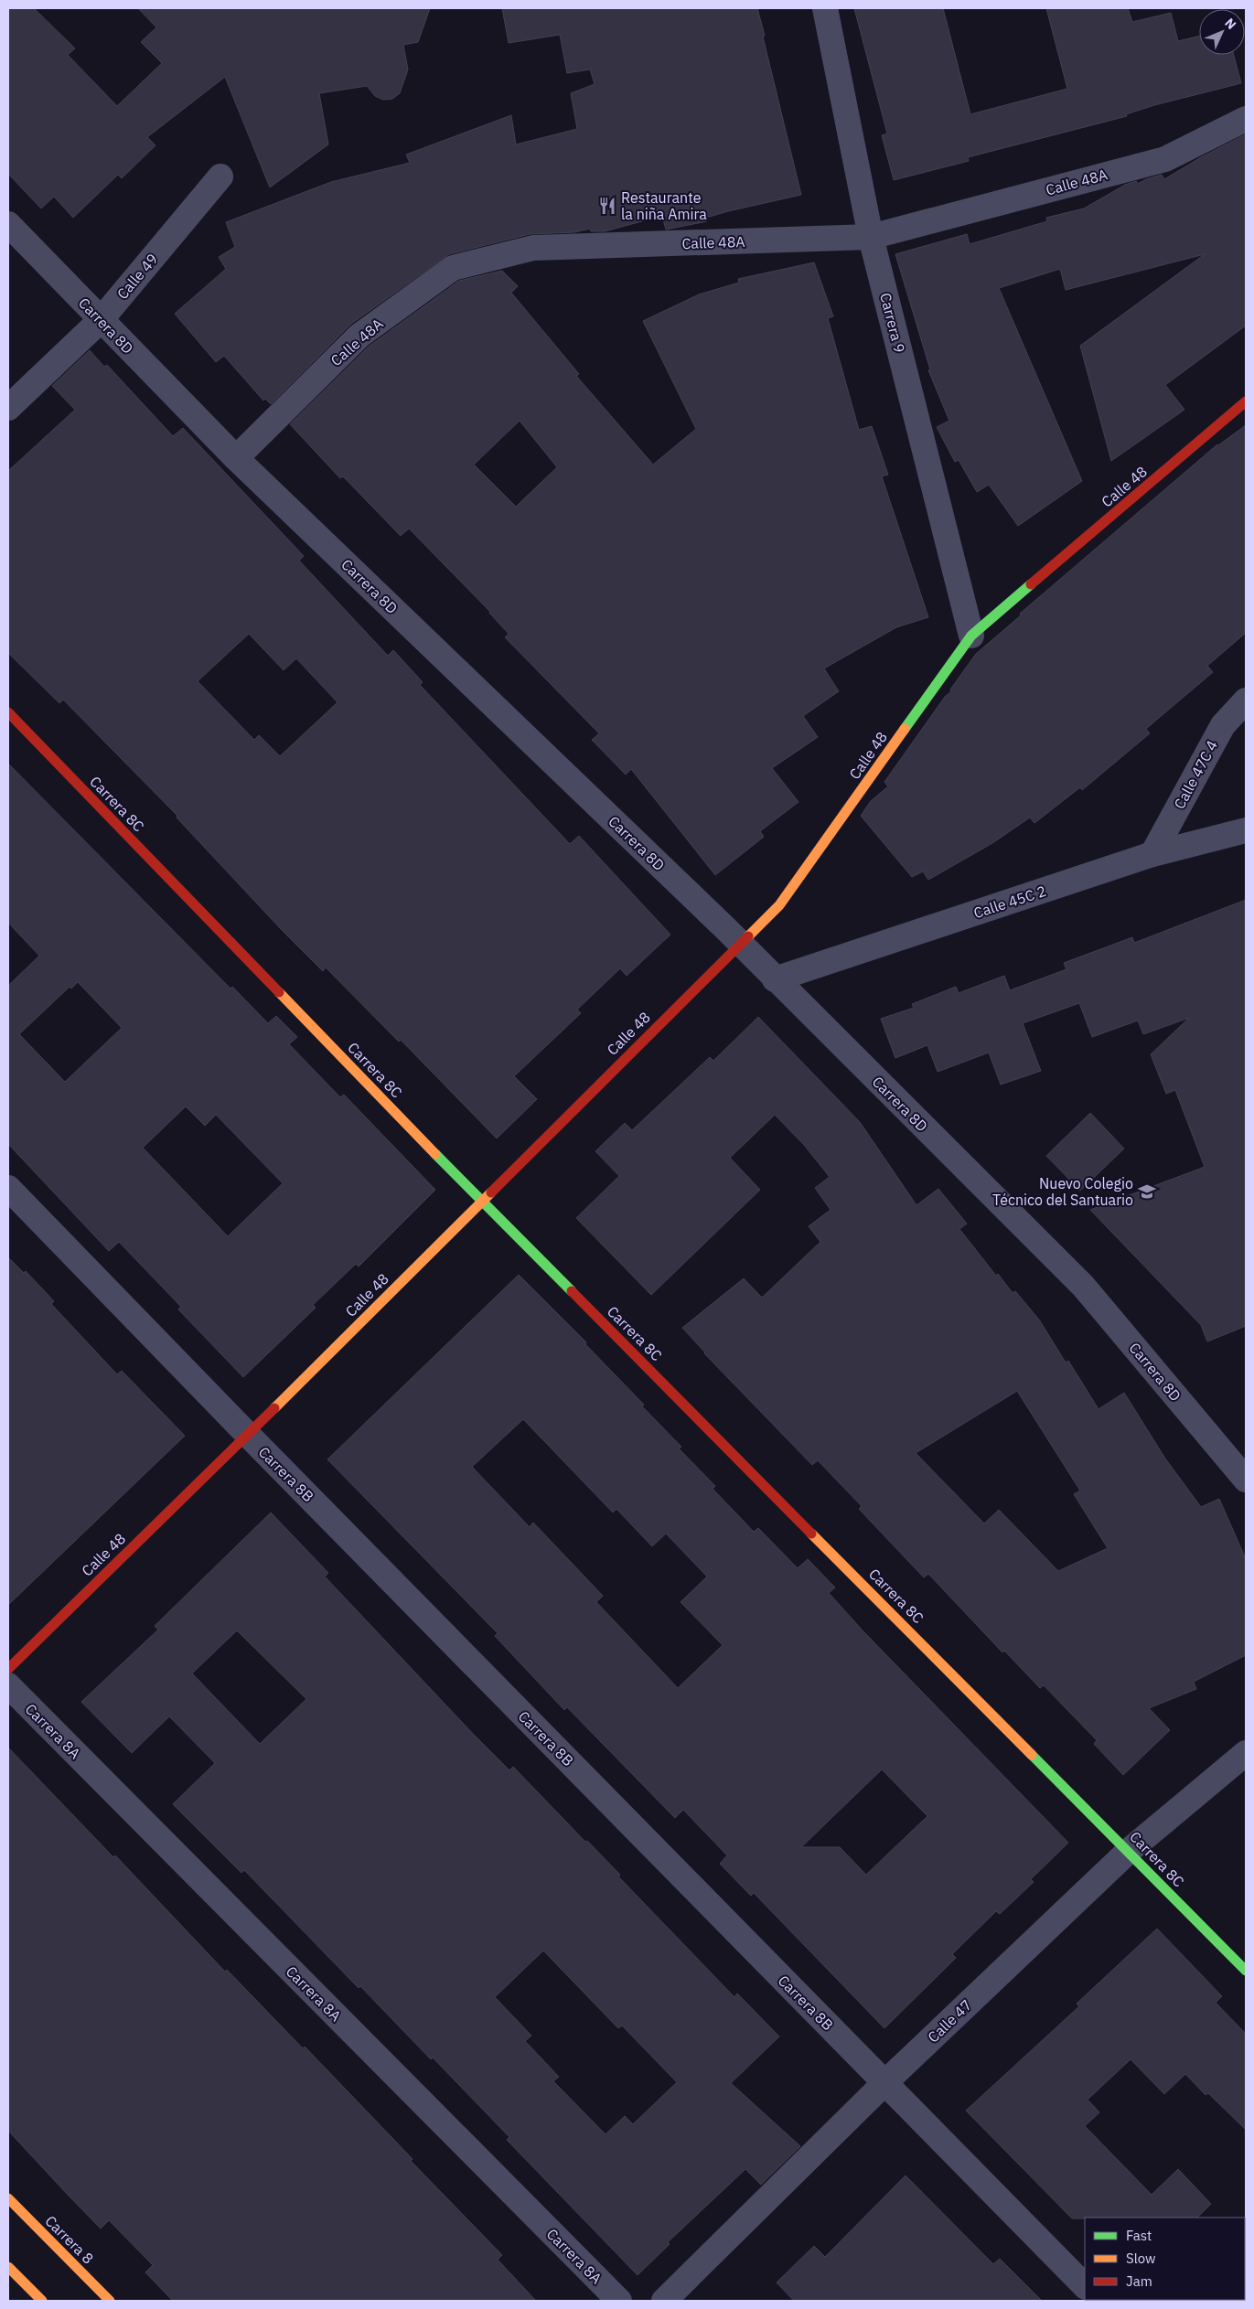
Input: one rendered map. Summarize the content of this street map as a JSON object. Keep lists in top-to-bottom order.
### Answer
{
  "streets": {
    "street": [
      "Calle 48A",
      "Calle 49",
      "Carrera 9",
      "Carrera 8D",
      "Calle 48",
      "Calle 47C 4",
      "Carrera 8C",
      "Calle 45C 2",
      "Carrera 8B",
      "Carrera 8A",
      "Calle 47",
      "Carrera 8"
    ]
  },
  "crossings": [
    ["Calle 48A", "Carrera 9"],
    ["Calle 48A", "Carrera 8D"],
    ["Calle 49", "Carrera 8D"],
    ["Carrera 9", "Calle 48"],
    ["Carrera 8D", "Calle 48"],
    ["Carrera 8D", "Calle 45C 2"],
    ["Calle 48", "Carrera 8C"],
    ["Calle 48", "Carrera 8B"],
    ["Calle 47C 4", "Calle 45C 2"],
    ["Carrera 8C", "Calle 47"],
    ["Carrera 8B", "Calle 47"]
  ],
  "places": {
    "restaurant": ["Restaurante la niña Amira"],
    "school or university": ["Nuevo Colegio Técnico del Santuario"]
  },
  "legend": ["Fast", "Slow", "Jam"],
  "north": "top right"
}
